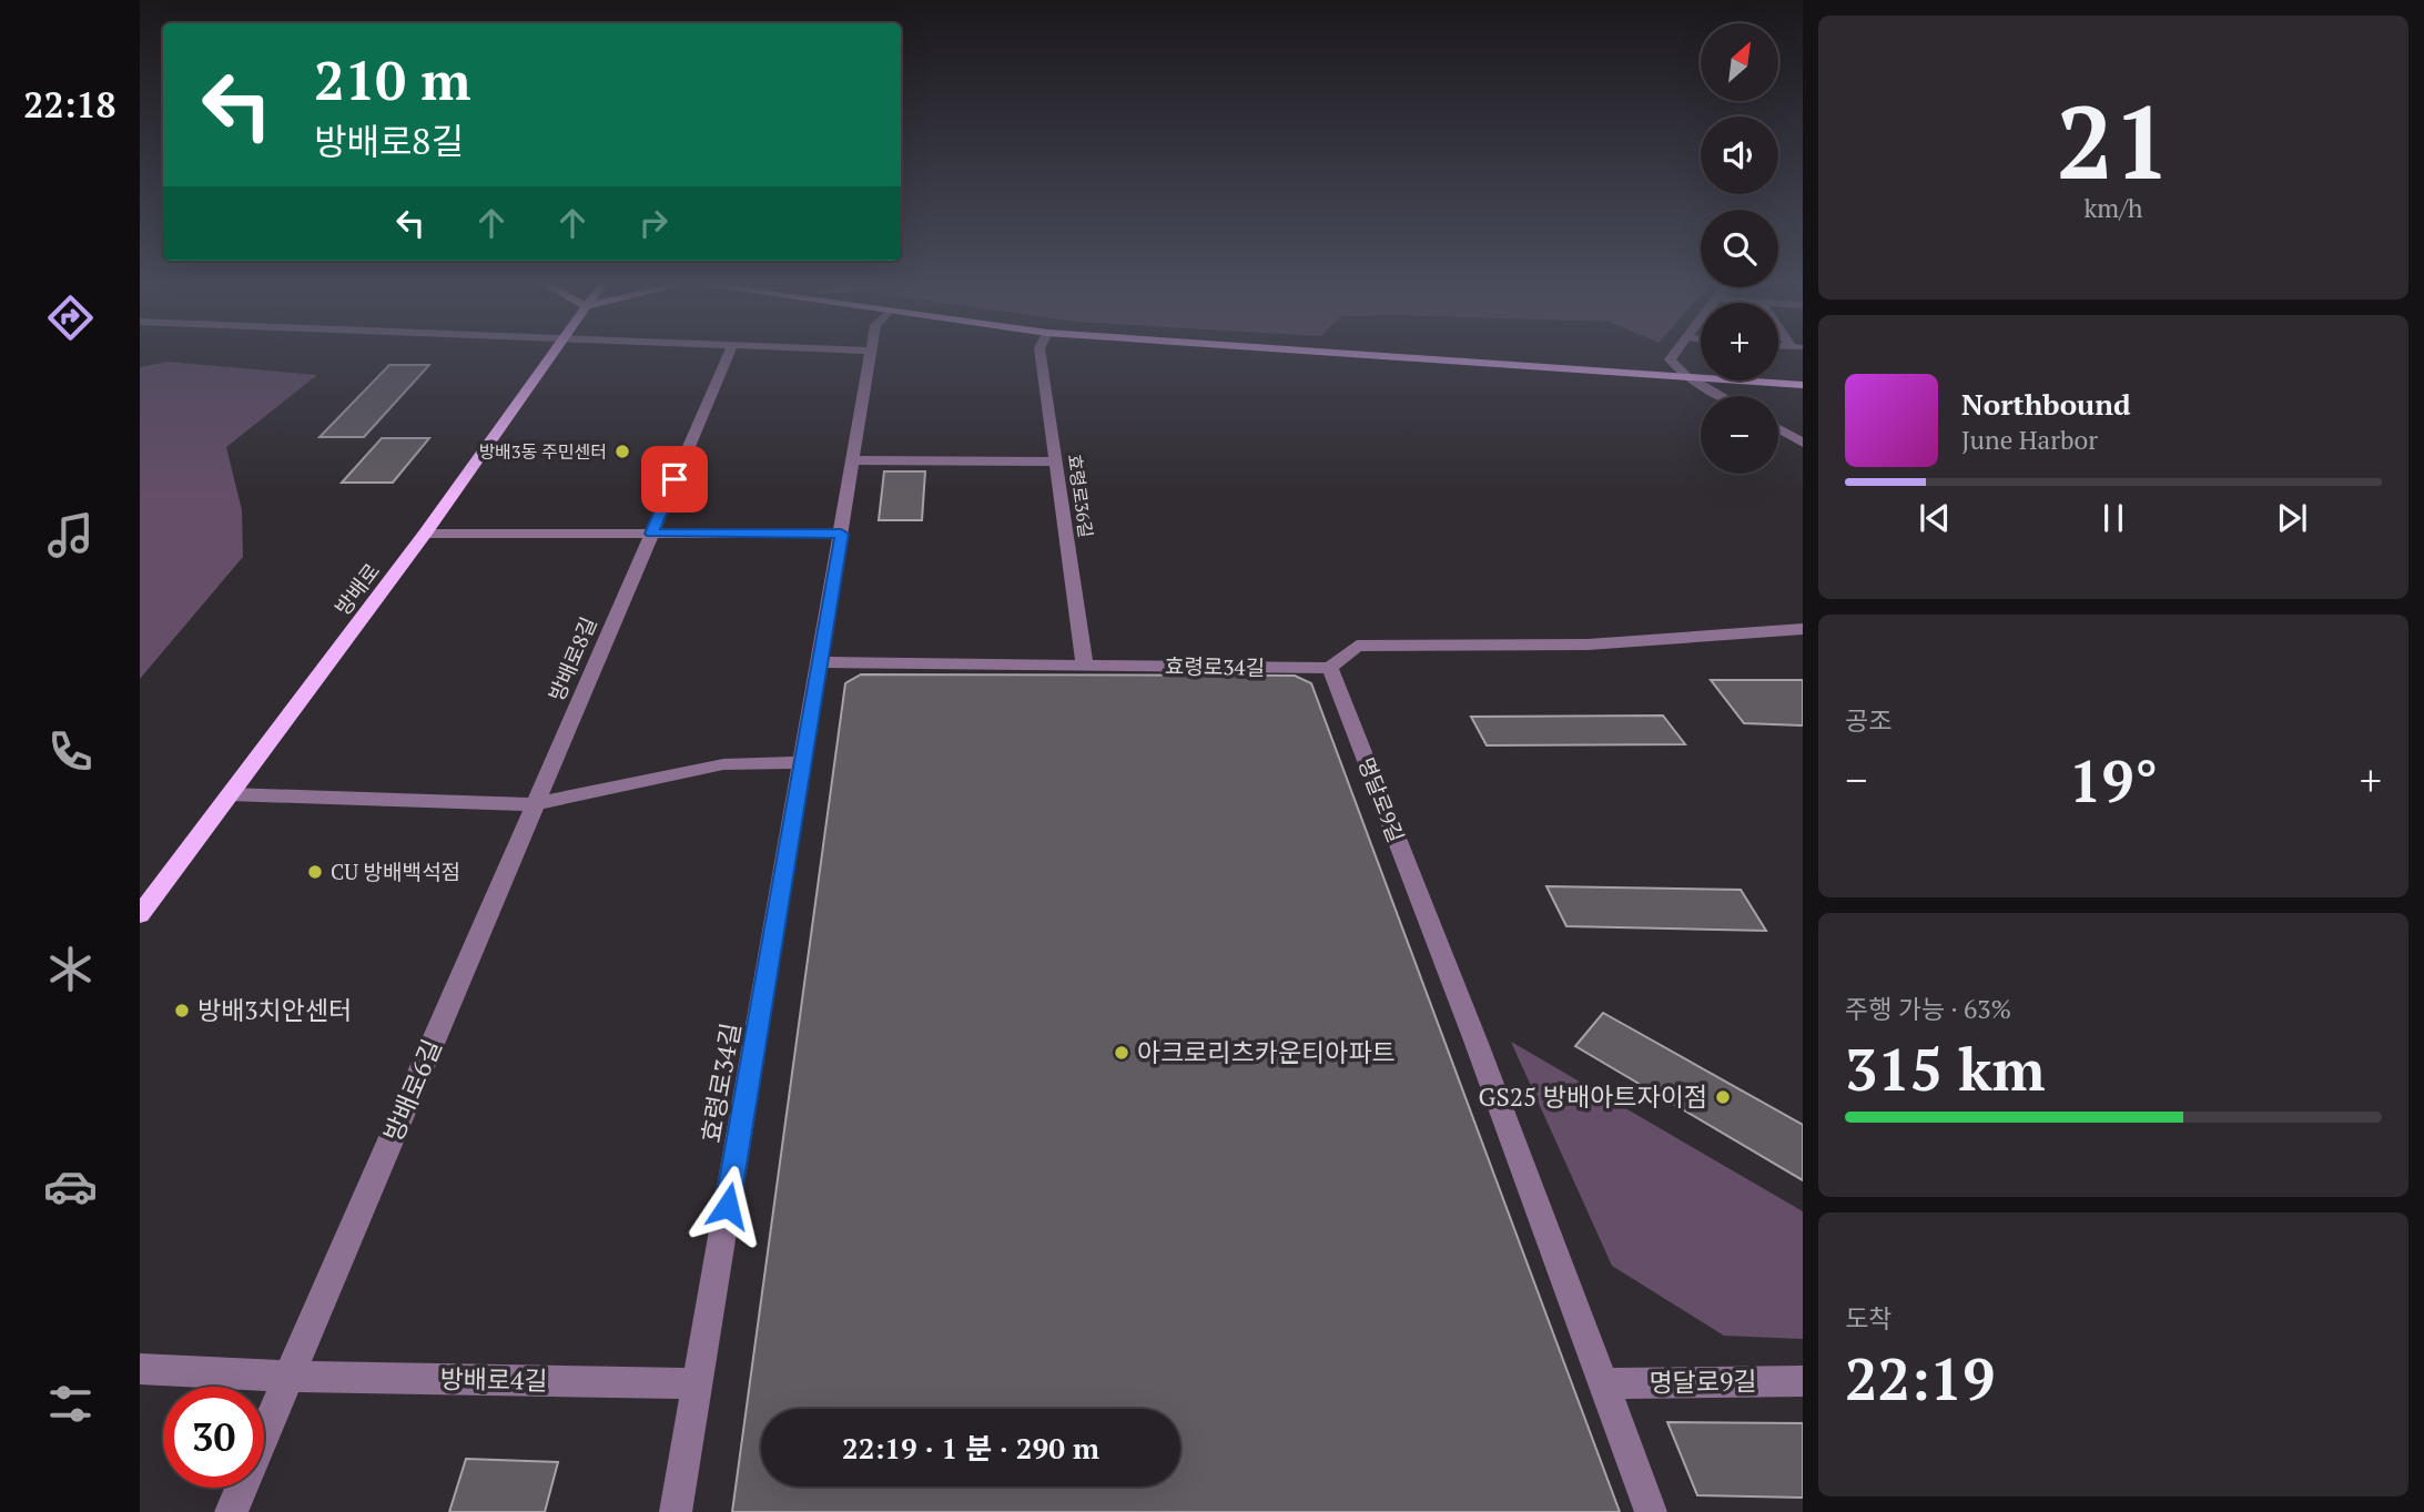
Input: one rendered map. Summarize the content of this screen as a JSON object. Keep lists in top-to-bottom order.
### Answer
{
  "streets": {
    "main road": ["방배로"],
    "street": [
      "효령로36길",
      "방배로8길",
      "효령로34길",
      "명달로9길",
      "방배로6길",
      "방배로4길"
    ]
  },
  "crossings": [
    ["효령로36길", "효령로34길"],
    ["방배로8길", "방배로6길"],
    ["효령로34길", "명달로9길"],
    ["효령로34길", "방배로4길"],
    ["방배로6길", "방배로4길"]
  ],
  "places": [
    "방배3동 주민센터",
    "CU 방배백석점",
    "방배3치안센터",
    "아크로리츠카운티아파트",
    "GS25 방배아트자이점"
  ],
  "north": "top right",
  "page": {
    "tabs": "22:18",
    "tile": [
      ["21", "km/h"],
      "공조",
      ["주행 가능 · 63%", "315 km"],
      ["도착", "22:19"]
    ],
    "map_buttons": ["+", "−"],
    "turn": ["210 m", "방배로8길"],
    "song": ["Northbound", "June Harbor"],
    "heat": ["−", "19°", "+"],
    "limit": "30",
    "trip": "22:19 · 1 분 · 290 m"
  }
}
